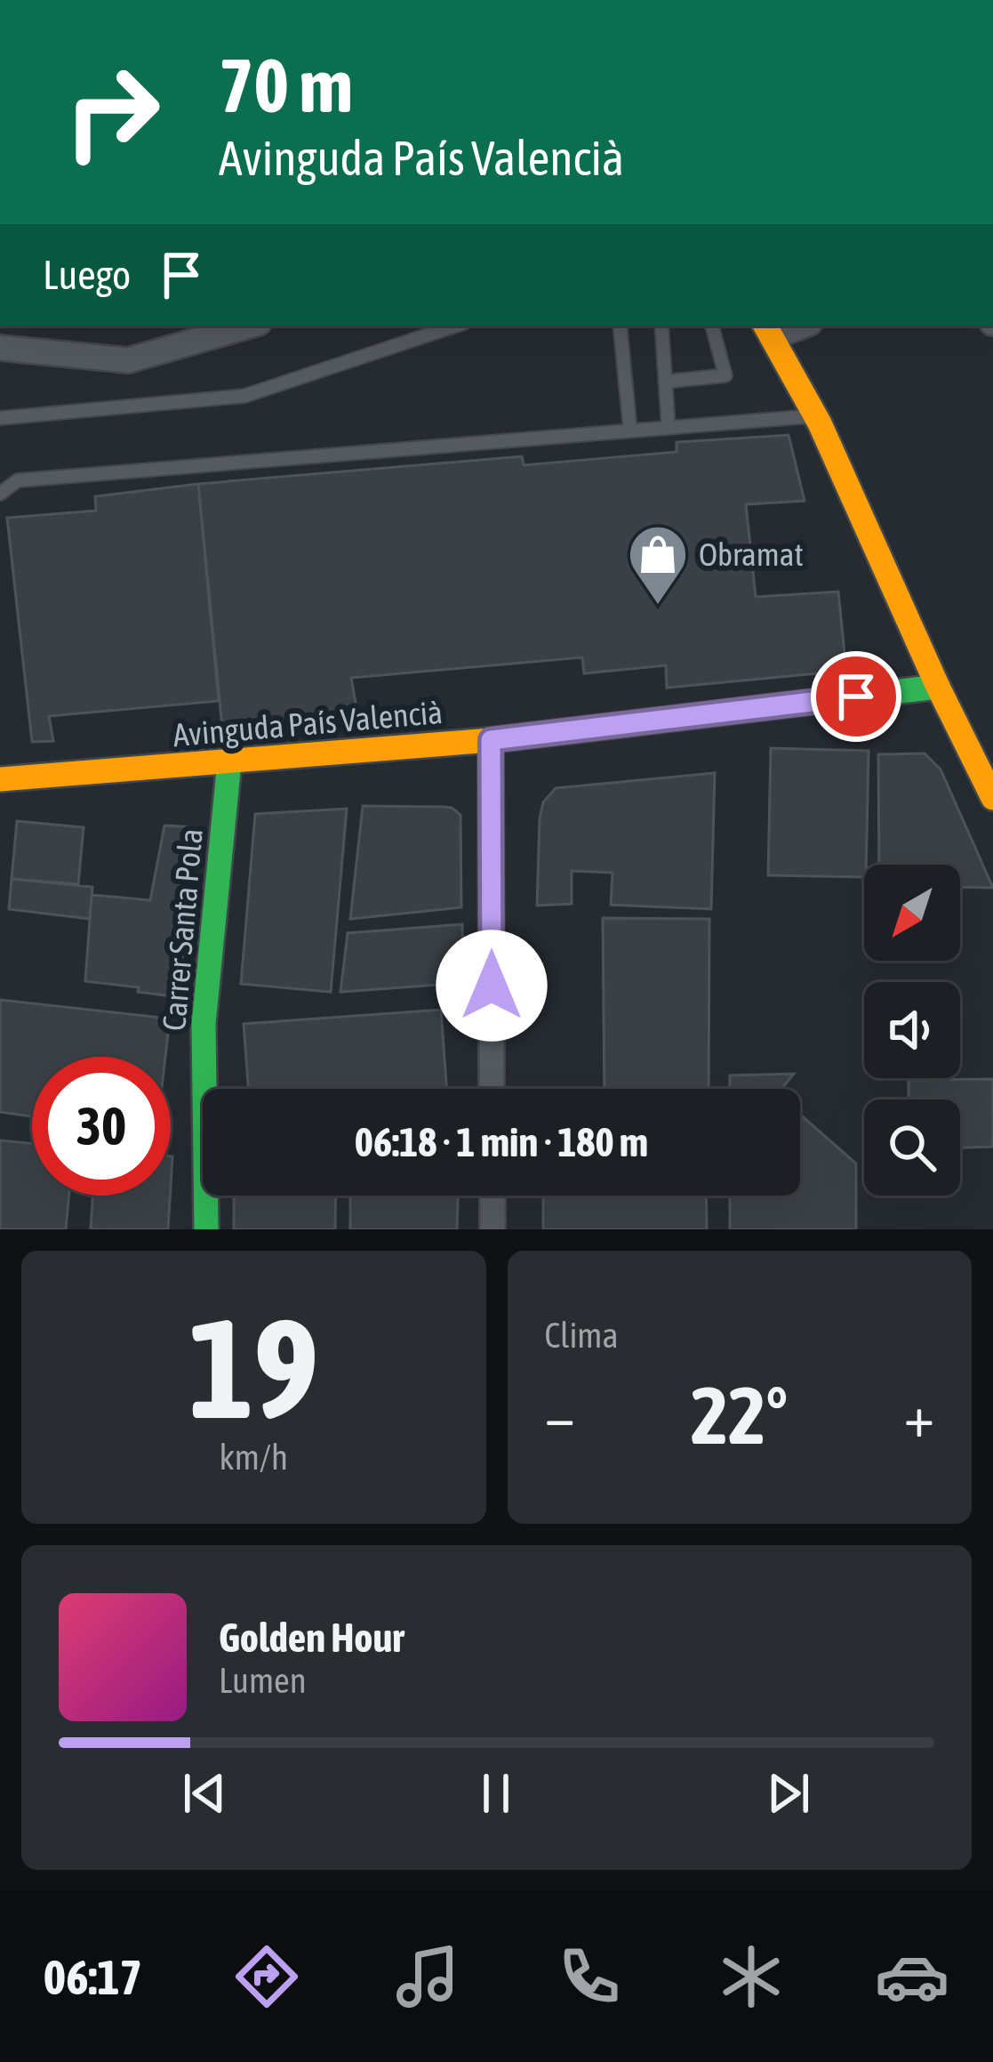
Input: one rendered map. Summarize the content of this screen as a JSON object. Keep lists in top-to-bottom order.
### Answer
{
  "streets": {
    "street": ["Avinguda País Valencià", "Carrer Santa Pola"]
  },
  "crossings": [
    ["Avinguda País Valencià", "Carrer Santa Pola"]
  ],
  "places": {
    "shop": ["Obramat"]
  },
  "north": "bottom left",
  "page": {
    "turn": ["70 m", "Avinguda País Valencià"],
    "then": "Luego",
    "limit": "30",
    "trip": "06:18 · 1 min · 180 m",
    "tile": [
      ["19", "km/h"],
      "Clima"
    ],
    "heat": ["−", "22°", "+"],
    "song": ["Golden Hour", "Lumen"],
    "tabs": "06:17"
  }
}
